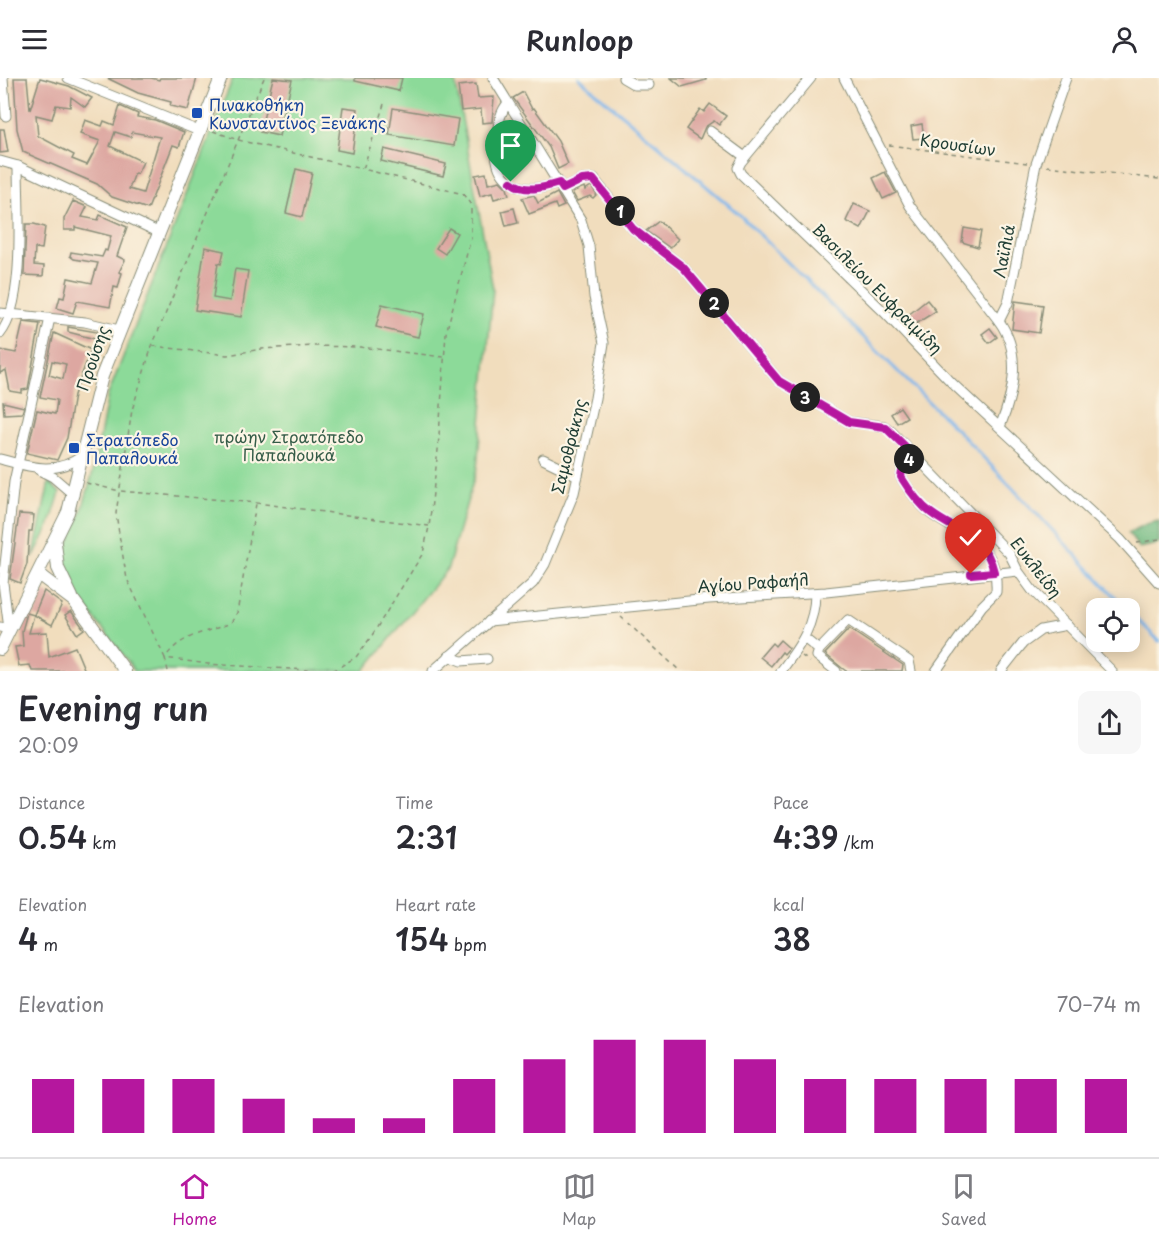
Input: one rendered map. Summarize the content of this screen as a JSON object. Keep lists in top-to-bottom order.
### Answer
{
  "streets": {
    "main road": ["Προύσης"],
    "street": [
      "Λαϊλιά",
      "Βασιλείου Ευφραιμίδη",
      "Σαμοθράκης",
      "Ευκλείδη",
      "Αγίου Ραφαήλ"
    ],
    "path": ["Κρουσίων"]
  },
  "crossings": [
    ["Κρουσίων", "Λαϊλιά"],
    ["Σαμοθράκης", "Ευκλείδη"],
    ["Σαμοθράκης", "Αγίου Ραφαήλ"],
    ["Ευκλείδη", "Αγίου Ραφαήλ"]
  ],
  "parks": ["πρώην Στρατόπεδο Παπαλουκά"],
  "places": {
    "transit": ["Πινακοθήκη Κωνσταντίνος Ξενάκης", "Στρατόπεδο Παπαλουκά"]
  },
  "page": {
    "header": "Runloop",
    "pins": [
      "1",
      "2",
      "3",
      "4"
    ],
    "heading": ["Evening run", "20:09"],
    "stats": [
      ["Distance", "0.54 km"],
      ["Time", "2:31"],
      ["Pace", "4:39 /km"],
      ["Elevation", "4 m"],
      ["Heart rate", "154 bpm"],
      ["kcal", "38"]
    ],
    "chart": ["Elevation", "70–74 m"],
    "tabs": ["Home", "Map", "Saved"]
  }
}
